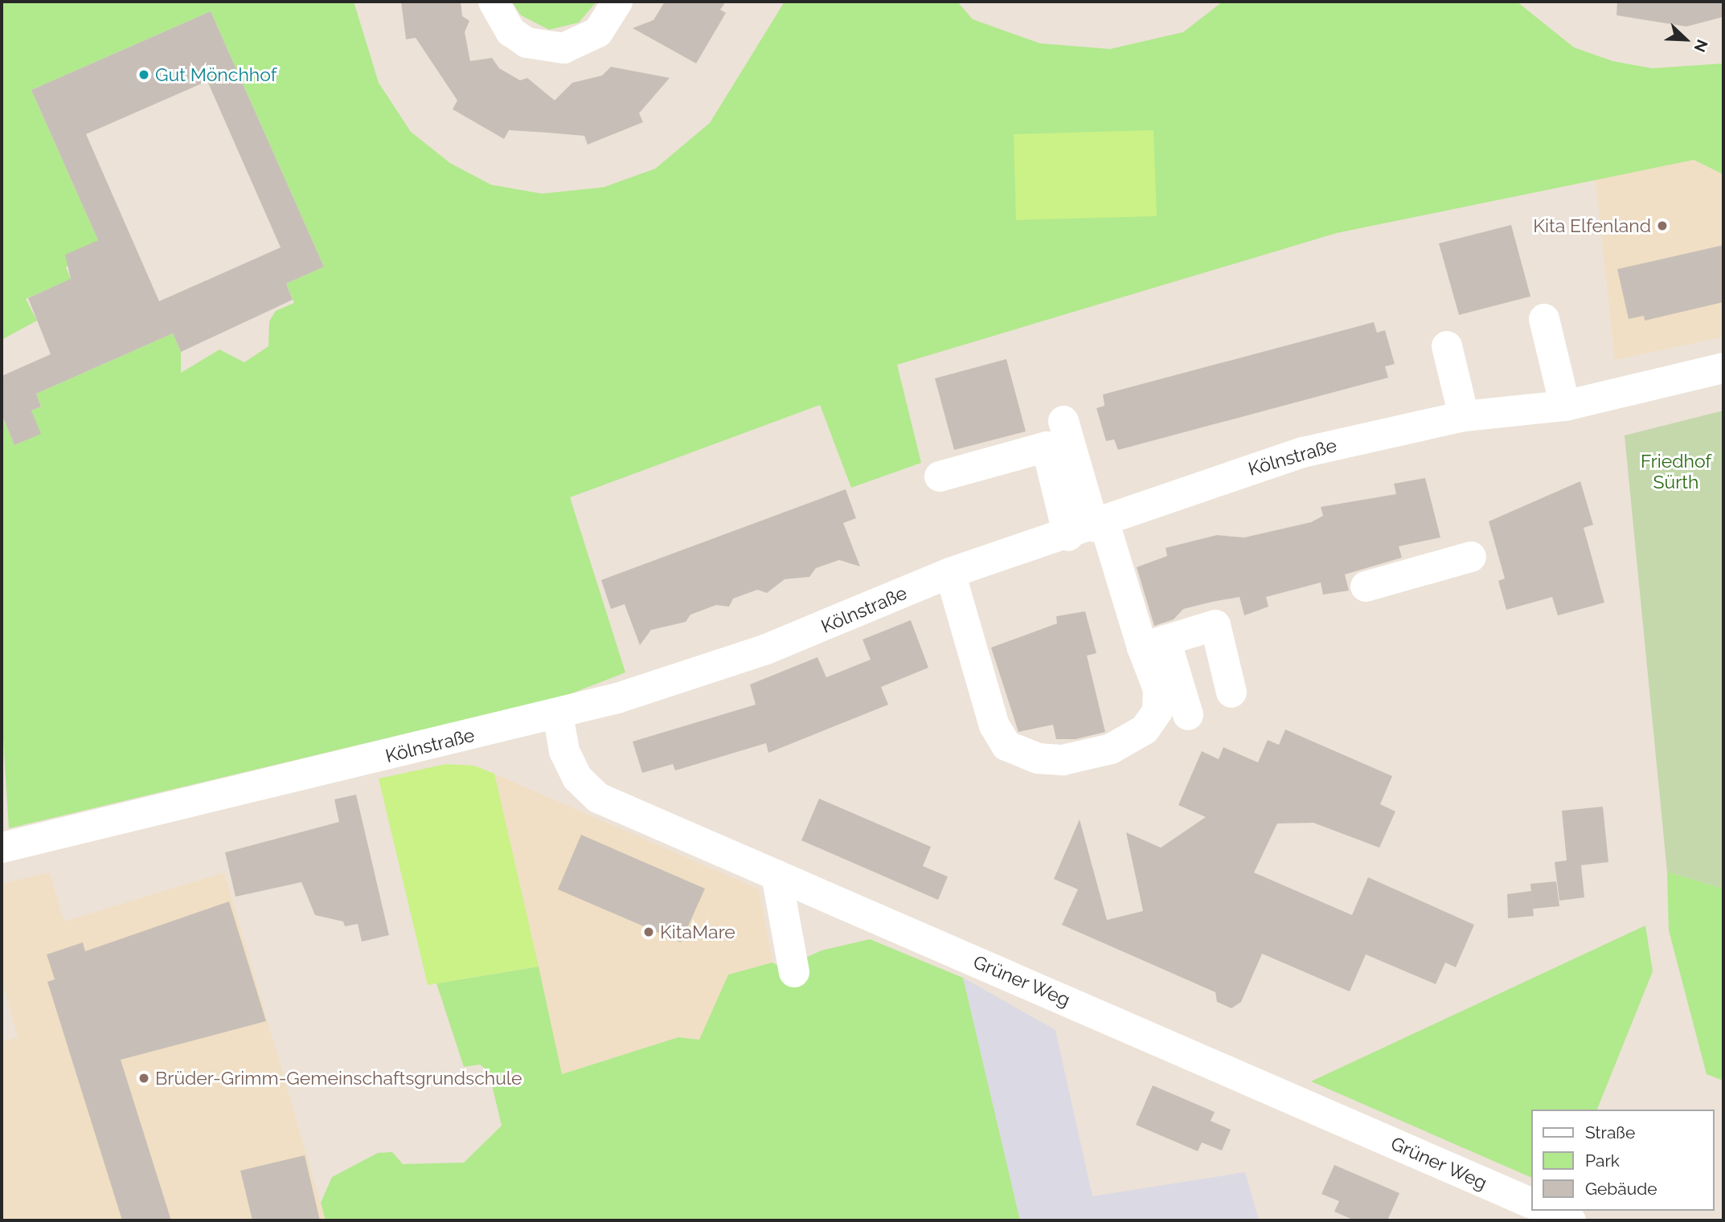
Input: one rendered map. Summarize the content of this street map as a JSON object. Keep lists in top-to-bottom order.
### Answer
{
  "streets": {
    "street": ["Kölnstraße", "Grüner Weg"]
  },
  "crossings": [
    ["Kölnstraße", "Grüner Weg"]
  ],
  "parks": ["Friedhof Sürth"],
  "places": [
    "Gut Mönchhof",
    "Kita Elfenland",
    "KitaMare",
    "Brüder-Grimm-Gemeinschaftsgrundschule"
  ],
  "legend": ["Straße", "Park", "Gebäude"],
  "north": "bottom right"
}
